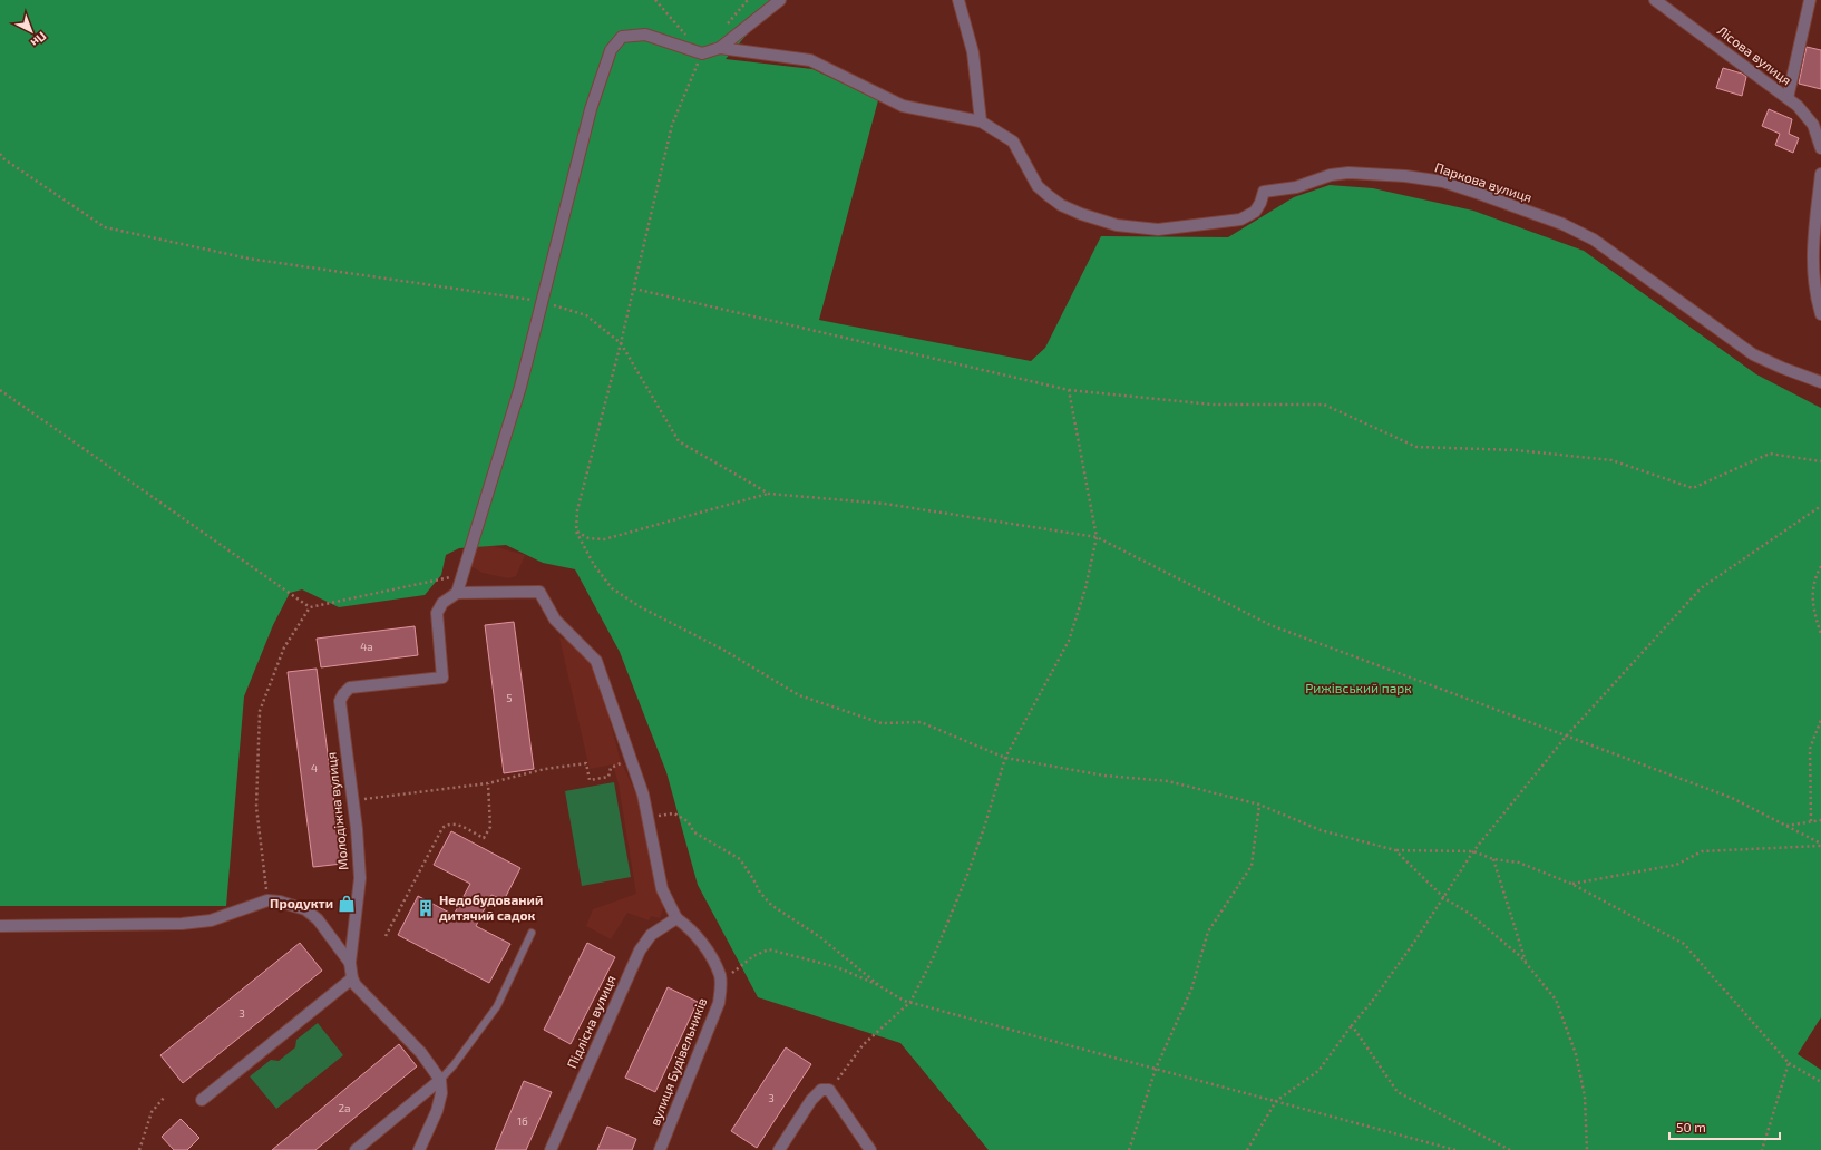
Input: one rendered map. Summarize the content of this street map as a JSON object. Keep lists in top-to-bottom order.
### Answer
{
  "streets": {
    "street": [
      "Лісова вулиця",
      "Паркова вулиця",
      "Молодіжна вулиця",
      "Підлісна вулиця",
      "вулиця Будівельників"
    ]
  },
  "crossings": [
    ["Підлісна вулиця", "вулиця Будівельників"]
  ],
  "parks": ["Рижівський парк"],
  "places": {
    "shop": ["Продукти"],
    "building": ["Недобудований дитячий садок"]
  },
  "house_numbers": [
    "4а",
    "5",
    "4",
    "3",
    "3",
    "2а",
    "1б"
  ],
  "scale_bar": "50 m",
  "north": "bottom right"
}
